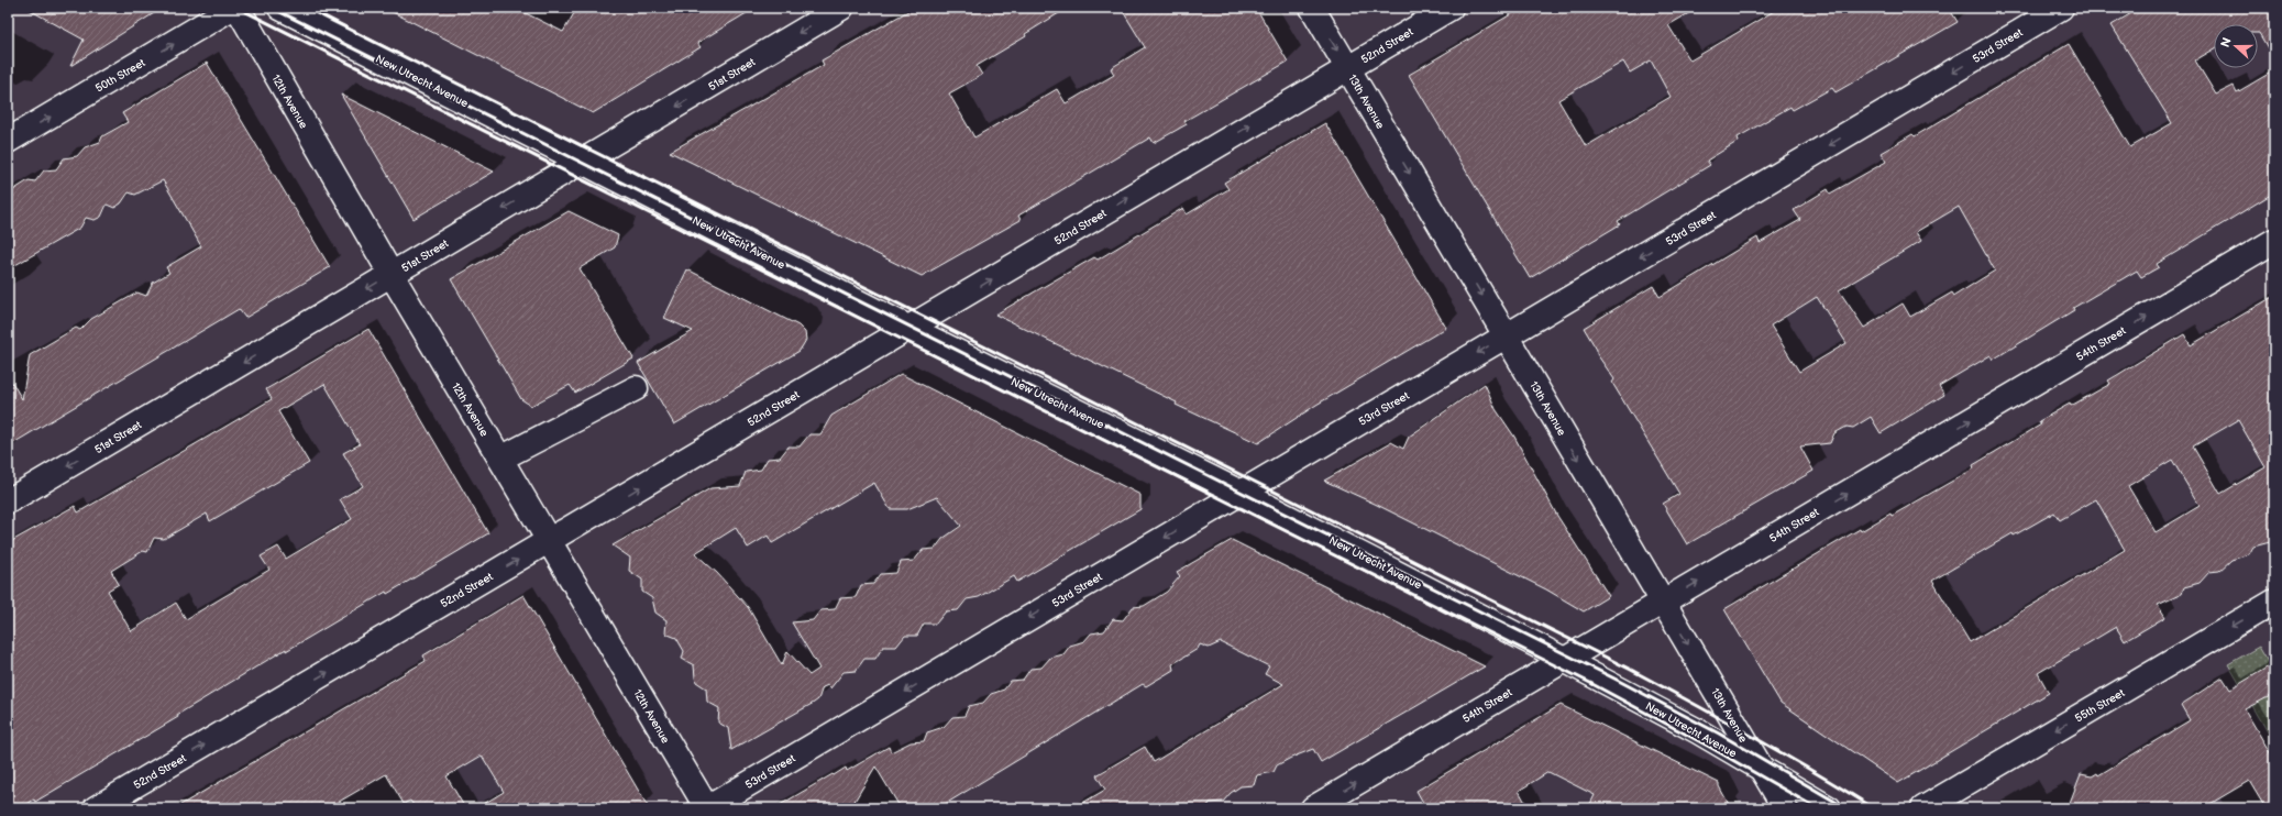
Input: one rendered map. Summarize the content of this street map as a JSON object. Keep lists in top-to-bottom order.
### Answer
{
  "streets": {
    "street": [
      "52nd Street",
      "53rd Street",
      "51st Street",
      "50th Street",
      "New Utrecht Avenue",
      "12th Avenue",
      "13th Avenue",
      "54th Street",
      "55th Street"
    ]
  },
  "crossings": [
    ["52nd Street", "New Utrecht Avenue"],
    ["52nd Street", "12th Avenue"],
    ["52nd Street", "13th Avenue"],
    ["53rd Street", "New Utrecht Avenue"],
    ["53rd Street", "12th Avenue"],
    ["53rd Street", "13th Avenue"],
    ["51st Street", "New Utrecht Avenue"],
    ["51st Street", "12th Avenue"],
    ["New Utrecht Avenue", "13th Avenue"],
    ["New Utrecht Avenue", "54th Street"],
    ["13th Avenue", "54th Street"]
  ],
  "one_way": [
    "52nd Street",
    "53rd Street",
    "51st Street",
    "50th Street",
    "13th Avenue",
    "54th Street",
    "55th Street"
  ],
  "north": "left"
}
